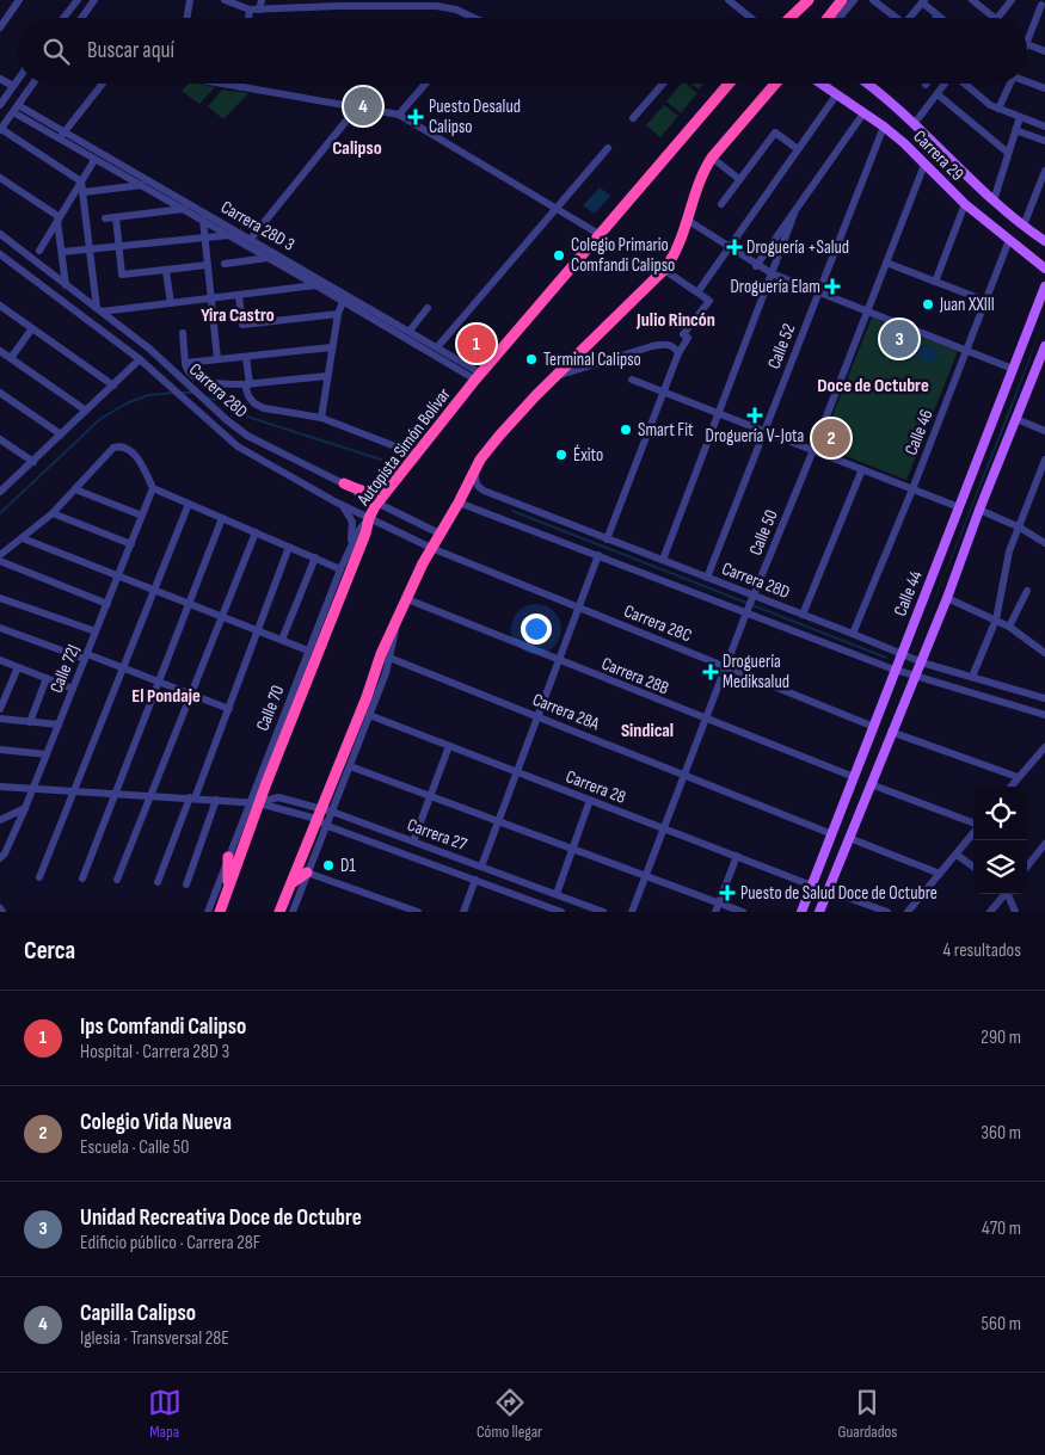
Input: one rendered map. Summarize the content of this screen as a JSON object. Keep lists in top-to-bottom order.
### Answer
{
  "streets": {
    "highway": ["Autopista Simón Bolívar"],
    "main road": ["Carrera 29", "Calle 44"],
    "street": [
      "Carrera 28D 3",
      "Calle 52",
      "Carrera 28D",
      "Calle 46",
      "Calle 50",
      "Carrera 28C",
      "Calle 72J",
      "Carrera 28B",
      "Calle 70",
      "Carrera 28A",
      "Carrera 28",
      "Carrera 27"
    ]
  },
  "crossings": [
    ["Carrera 29", "Calle 52"],
    ["Carrera 29", "Calle 46"],
    ["Carrera 29", "Calle 50"],
    ["Carrera 28D 3", "Autopista Simón Bolívar"],
    ["Calle 52", "Carrera 28D"],
    ["Carrera 28D", "Calle 46"],
    ["Carrera 28D", "Autopista Simón Bolívar"],
    ["Carrera 28D", "Calle 50"],
    ["Carrera 28D", "Calle 44"],
    ["Carrera 28D", "Carrera 28C"],
    ["Carrera 28D", "Calle 70"],
    ["Autopista Simón Bolívar", "Calle 70"],
    ["Autopista Simón Bolívar", "Carrera 27"],
    ["Calle 50", "Carrera 28C"],
    ["Calle 50", "Carrera 28B"],
    ["Calle 50", "Carrera 28A"],
    ["Calle 50", "Carrera 28"],
    ["Calle 44", "Carrera 28C"],
    ["Calle 44", "Carrera 28B"],
    ["Calle 44", "Carrera 28A"],
    ["Calle 44", "Carrera 28"],
    ["Calle 72J", "Carrera 27"],
    ["Calle 70", "Carrera 27"]
  ],
  "districts": [
    "Calipso",
    "Yira Castro",
    "Julio Rincón",
    "Doce de Octubre",
    "El Pondaje",
    "Sindical"
  ],
  "places": {
    "health": [
      "Puesto Desalud Calipso",
      "Droguería +Salud",
      "Droguería Elam",
      "Droguería V-Jota",
      "Droguería Mediksalud",
      "Puesto de Salud Doce de Octubre"
    ],
    "other": [
      "Colegio Primario Comfandi Calipso",
      "Juan XXIII",
      "Terminal Calipso",
      "Smart Fit",
      "Éxito",
      "D1"
    ]
  },
  "page": {
    "search": "Buscar aquí",
    "pins": [
      "4",
      "3",
      "1",
      "2"
    ],
    "heading": ["Cerca", "4 resultados"],
    "list": [
      {
        "mark": "1",
        "name": "Ips Comfandi Calipso",
        "note": "Hospital · Carrera 28D 3",
        "value": "290 m"
      },
      {
        "mark": "2",
        "name": "Colegio Vida Nueva",
        "note": "Escuela · Calle 50",
        "value": "360 m"
      },
      {
        "mark": "3",
        "name": "Unidad Recreativa Doce de Octubre",
        "note": "Edificio público · Carrera 28F",
        "value": "470 m"
      },
      {
        "mark": "4",
        "name": "Capilla Calipso",
        "note": "Iglesia · Transversal 28E",
        "value": "560 m"
      }
    ],
    "nav": ["Mapa", "Cómo llegar", "Guardados"]
  }
}
